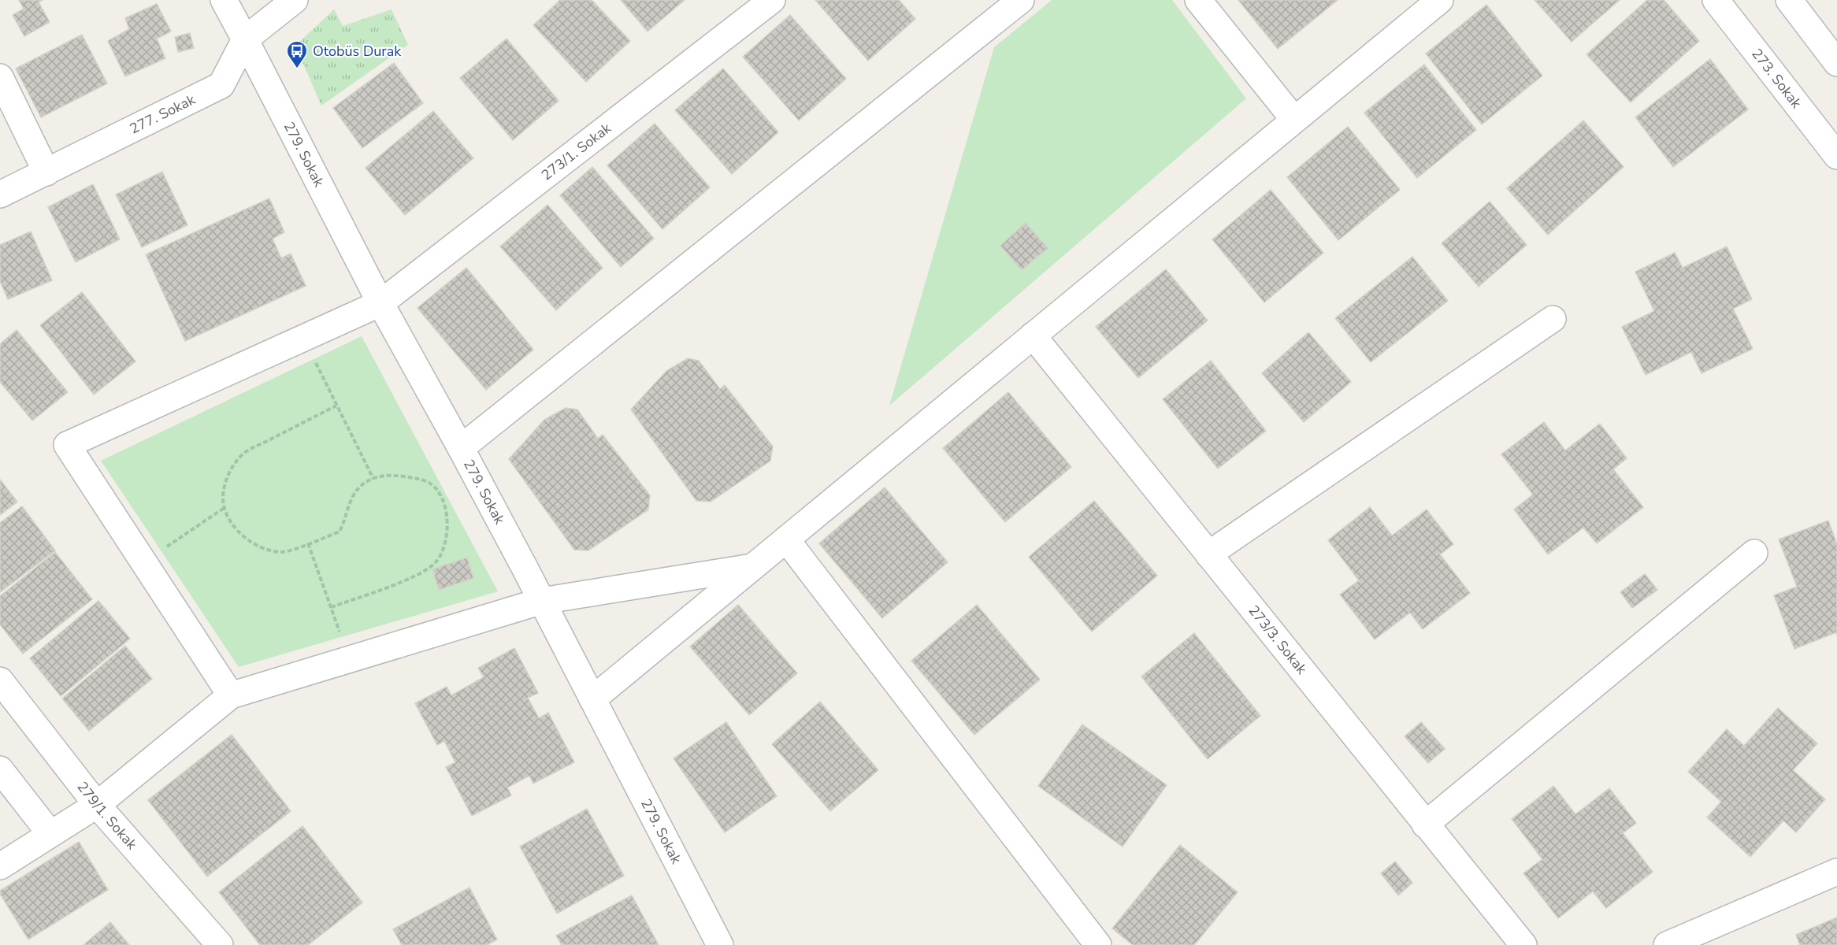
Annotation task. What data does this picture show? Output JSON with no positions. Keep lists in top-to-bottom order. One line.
{"streets":{"street":["273. Sokak","277. Sokak","273/1. Sokak","279. Sokak","273/3. Sokak","279/1. Sokak"]},"crossings":[["277. Sokak","279. Sokak"],["273/1. Sokak","279. Sokak"]],"places":{"bus stop":["Otobüs Durak"]}}
